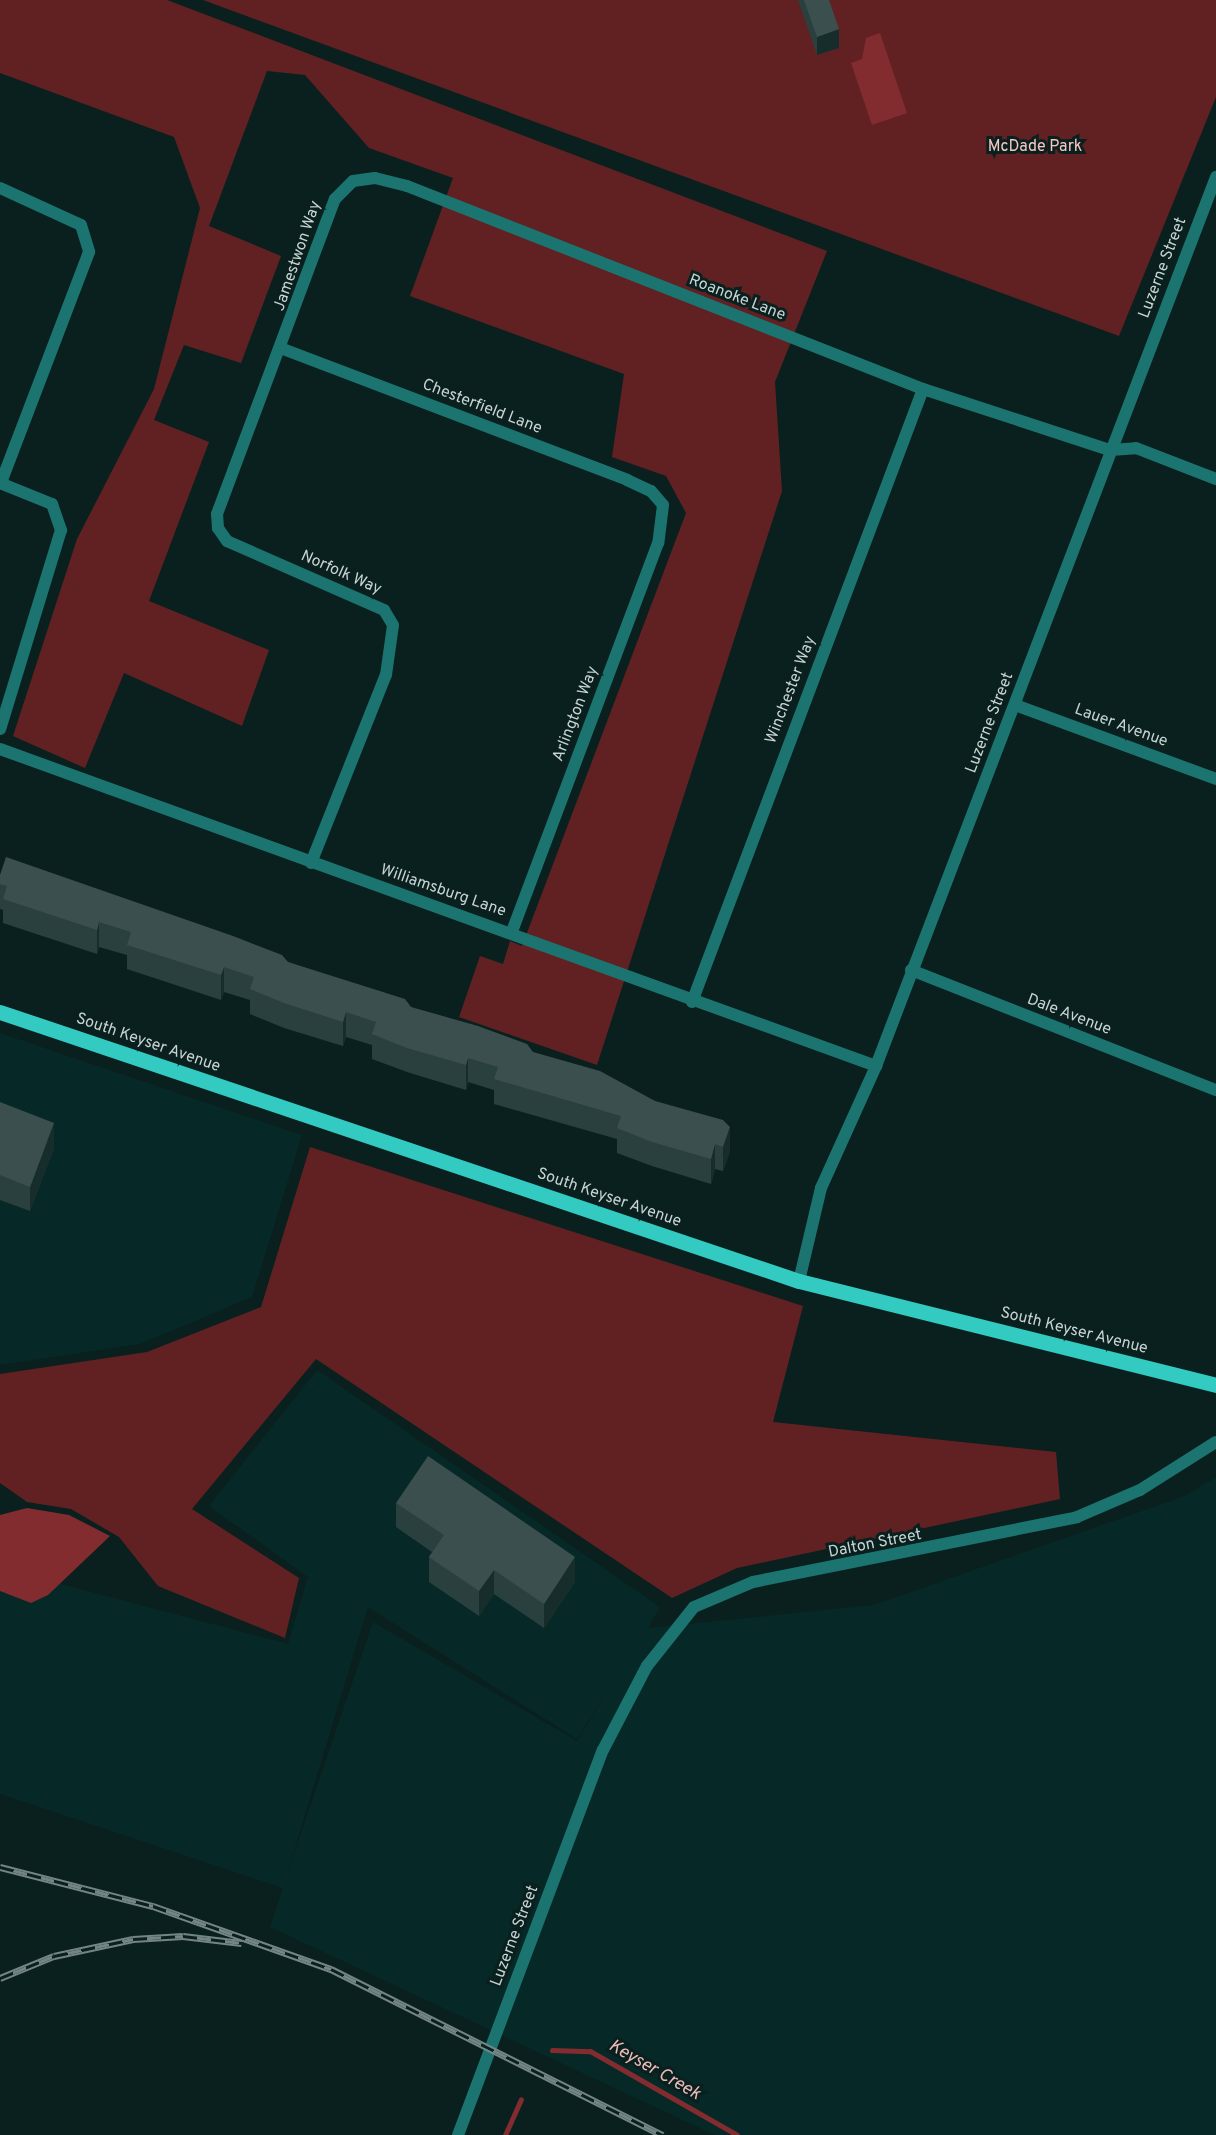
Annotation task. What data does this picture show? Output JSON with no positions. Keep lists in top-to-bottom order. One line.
{"streets":{"main road":["South Keyser Avenue"],"street":["Jamestwon Way","Luzerne Street","Roanoke Lane","Chesterfield Lane","Norfolk Way","Winchester Way","Arlington Way","Lauer Avenue","Williamsburg Lane","Dale Avenue","Dalton Street"]},"crossings":[["Jamestwon Way","Roanoke Lane"],["Jamestwon Way","Chesterfield Lane"],["Jamestwon Way","Norfolk Way"],["Luzerne Street","Roanoke Lane"],["Luzerne Street","Lauer Avenue"],["Luzerne Street","Williamsburg Lane"],["Luzerne Street","Dale Avenue"],["Luzerne Street","South Keyser Avenue"],["Luzerne Street","Dalton Street"],["Roanoke Lane","Winchester Way"],["Chesterfield Lane","Norfolk Way"],["Chesterfield Lane","Arlington Way"],["Norfolk Way","Williamsburg Lane"],["Winchester Way","Williamsburg Lane"],["Arlington Way","Williamsburg Lane"]],"water":["Keyser Creek"],"parks":["McDade Park"]}
